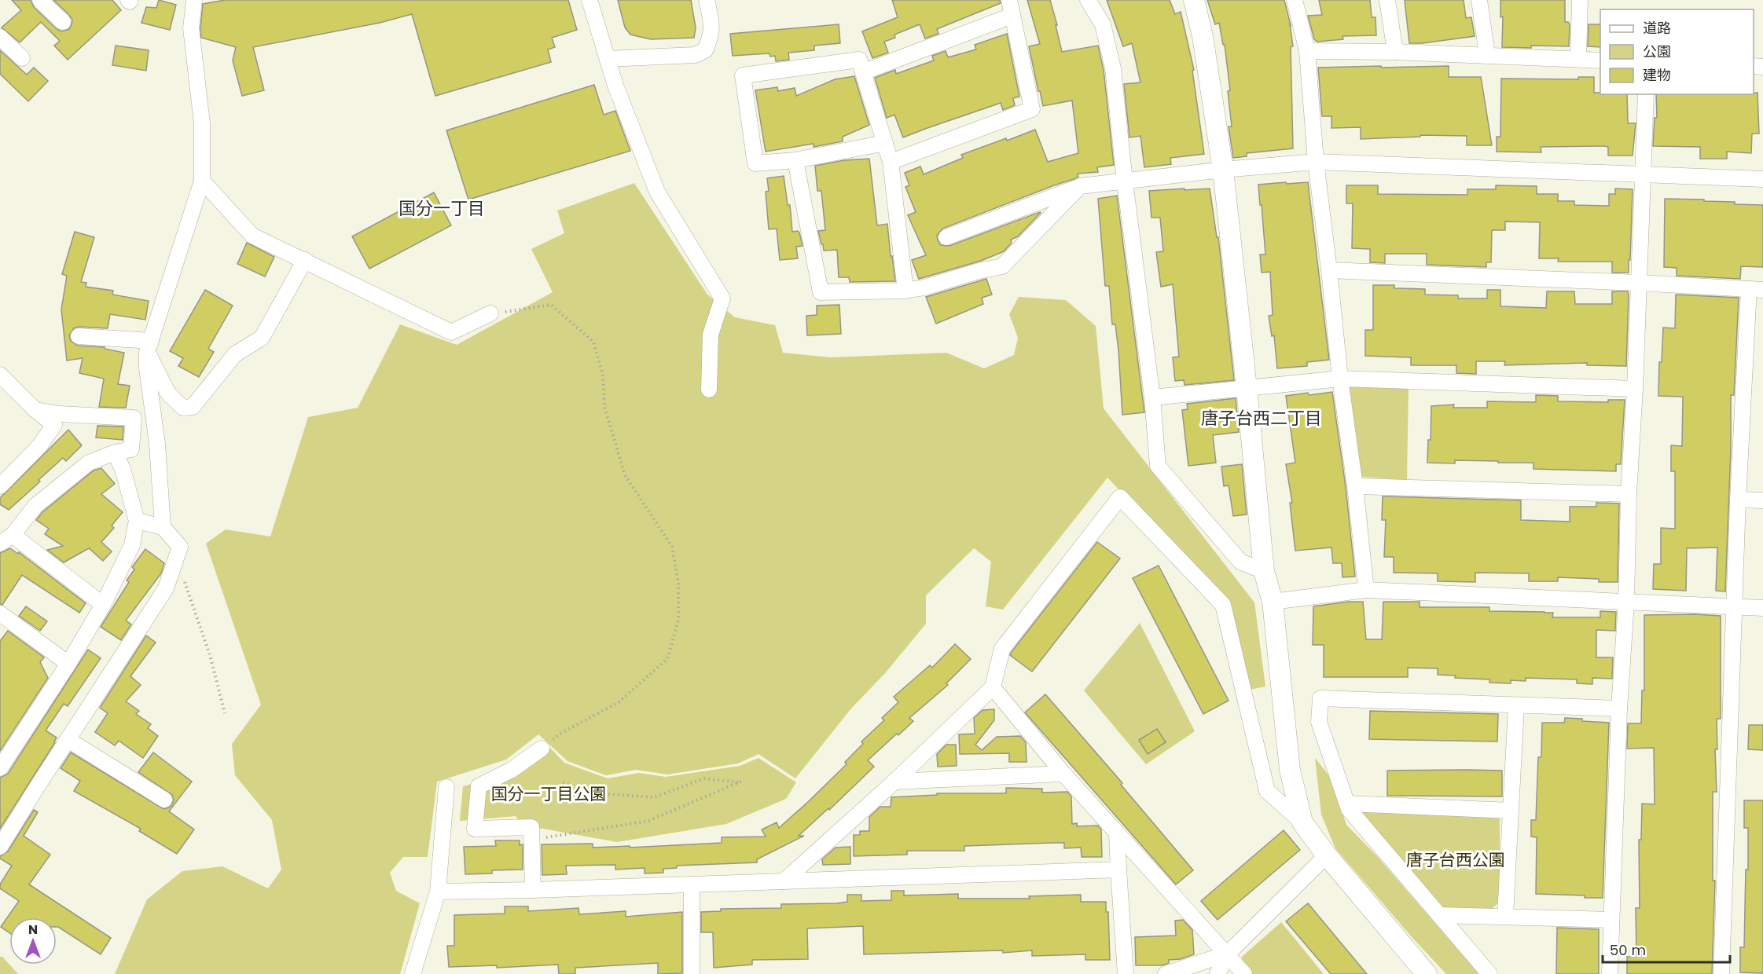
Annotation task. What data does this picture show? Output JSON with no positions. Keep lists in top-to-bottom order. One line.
{"districts":["国分一丁目","唐子台西二丁目"],"parks":["国分一丁目公園","唐子台西公園"],"legend":["道路","公園","建物"],"scale_bar":"50 m","north":"top"}
